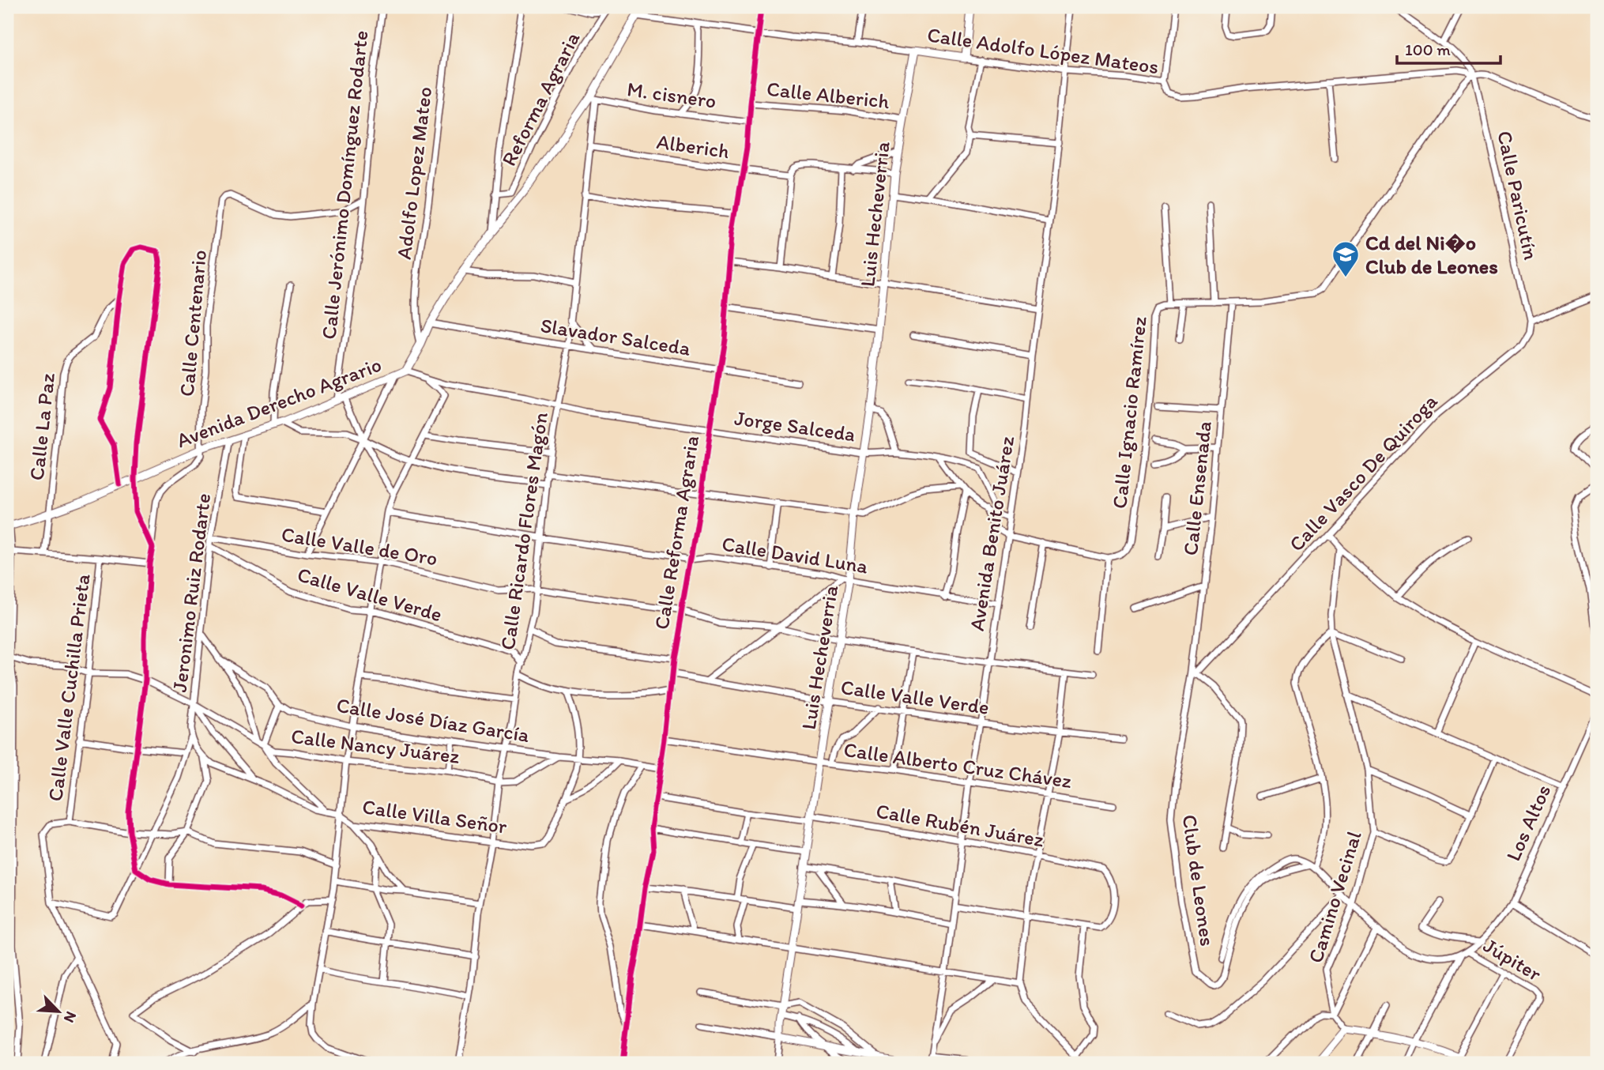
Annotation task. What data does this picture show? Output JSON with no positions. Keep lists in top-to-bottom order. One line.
{"streets":{"street":["Calle Adolfo López Mateos","M. cisnero","Calle Alberich","Reforma Agraria","Alberich","Adolfo Lopez Mateo","Calle Jerónimo Domínguez Rodarte","Calle Paricutín","Luis Hecheverria","Calle Centenario","Slavador Salceda","Avenida Derecho Agrario","Calle Ignacio Ramírez","Jorge Salceda","Calle La Paz","Calle Vasco De Quiroga","Calle Ensenada","Calle Ricardo Flores Magón","Calle Reforma Agraria","Avenida Benito Juárez","Calle Valle de Oro","Calle David Luna","Jeronimo Ruiz Rodarte","Calle Valle Verde","Calle Valle Cuchilla Prieta","Calle José Díaz García","Calle Nancy Juárez","Calle Alberto Cruz Chávez","Calle Villa Señor","Los Altos","Calle Rubén Juárez","Club de Leones","Camino Vecinal","Júpiter"]},"crossings":[["Calle Adolfo López Mateos","Calle Paricutín"],["Calle Adolfo López Mateos","Luis Hecheverria"],["Calle Adolfo López Mateos","Avenida Derecho Agrario"],["Calle Adolfo López Mateos","Calle Ignacio Ramírez"],["Calle Adolfo López Mateos","Calle Reforma Agraria"],["Calle Adolfo López Mateos","Avenida Benito Juárez"],["M. cisnero","Avenida Derecho Agrario"],["M. cisnero","Calle Ricardo Flores Magón"],["M. cisnero","Calle Reforma Agraria"],["Calle Alberich","Luis Hecheverria"],["Calle Alberich","Calle Reforma Agraria"],["Alberich","Calle Ricardo Flores Magón"],["Alberich","Calle Reforma Agraria"],["Adolfo Lopez Mateo","Avenida Derecho Agrario"],["Calle Jerónimo Domínguez Rodarte","Calle Centenario"],["Calle Jerónimo Domínguez Rodarte","Avenida Derecho Agrario"],["Calle Paricutín","Calle Ignacio Ramírez"],["Calle Paricutín","Calle Vasco De Quiroga"],["Luis Hecheverria","Jorge Salceda"],["Luis Hecheverria","Calle Valle de Oro"],["Luis Hecheverria","Calle David Luna"],["Luis Hecheverria","Calle Valle Verde"],["Luis Hecheverria","Calle Alberto Cruz Chávez"],["Luis Hecheverria","Calle Rubén Juárez"],["Calle Centenario","Avenida Derecho Agrario"],["Slavador Salceda","Avenida Derecho Agrario"],["Slavador Salceda","Calle Ricardo Flores Magón"],["Slavador Salceda","Calle Reforma Agraria"],["Avenida Derecho Agrario","Jorge Salceda"],["Avenida Derecho Agrario","Calle La Paz"],["Avenida Derecho Agrario","Calle Ricardo Flores Magón"],["Avenida Derecho Agrario","Jeronimo Ruiz Rodarte"],["Calle Ignacio Ramírez","Calle Ensenada"],["Jorge Salceda","Calle Ricardo Flores Magón"],["Jorge Salceda","Calle Reforma Agraria"],["Calle Vasco De Quiroga","Calle Ensenada"],["Calle Vasco De Quiroga","Club de Leones"],["Calle Ensenada","Club de Leones"],["Calle Ricardo Flores Magón","Calle Valle de Oro"],["Calle Ricardo Flores Magón","Calle David Luna"],["Calle Ricardo Flores Magón","Calle Valle Verde"],["Calle Ricardo Flores Magón","Calle José Díaz García"],["Calle Ricardo Flores Magón","Calle Nancy Juárez"],["Calle Ricardo Flores Magón","Calle Villa Señor"],["Calle Reforma Agraria","Calle Valle de Oro"],["Calle Reforma Agraria","Calle David Luna"],["Calle Reforma Agraria","Calle Valle Verde"],["Calle Reforma Agraria","Calle José Díaz García"],["Calle Reforma Agraria","Calle Alberto Cruz Chávez"],["Calle Reforma Agraria","Calle Rubén Juárez"],["Avenida Benito Juárez","Calle Valle de Oro"],["Avenida Benito Juárez","Calle David Luna"],["Avenida Benito Juárez","Calle Valle Verde"],["Avenida Benito Juárez","Calle Alberto Cruz Chávez"],["Avenida Benito Juárez","Calle Rubén Juárez"],["Calle Valle de Oro","Jeronimo Ruiz Rodarte"],["Jeronimo Ruiz Rodarte","Calle Valle Verde"],["Jeronimo Ruiz Rodarte","Calle Nancy Juárez"],["Jeronimo Ruiz Rodarte","Calle Villa Señor"],["Calle José Díaz García","Calle Nancy Juárez"],["Calle Nancy Juárez","Calle Villa Señor"],["Los Altos","Club de Leones"],["Los Altos","Camino Vecinal"],["Los Altos","Júpiter"],["Club de Leones","Camino Vecinal"]],"places":{"school or university":["Cd del Ni�o Club de Leones"]},"scale_bar":"100 m","north":"bottom right"}
